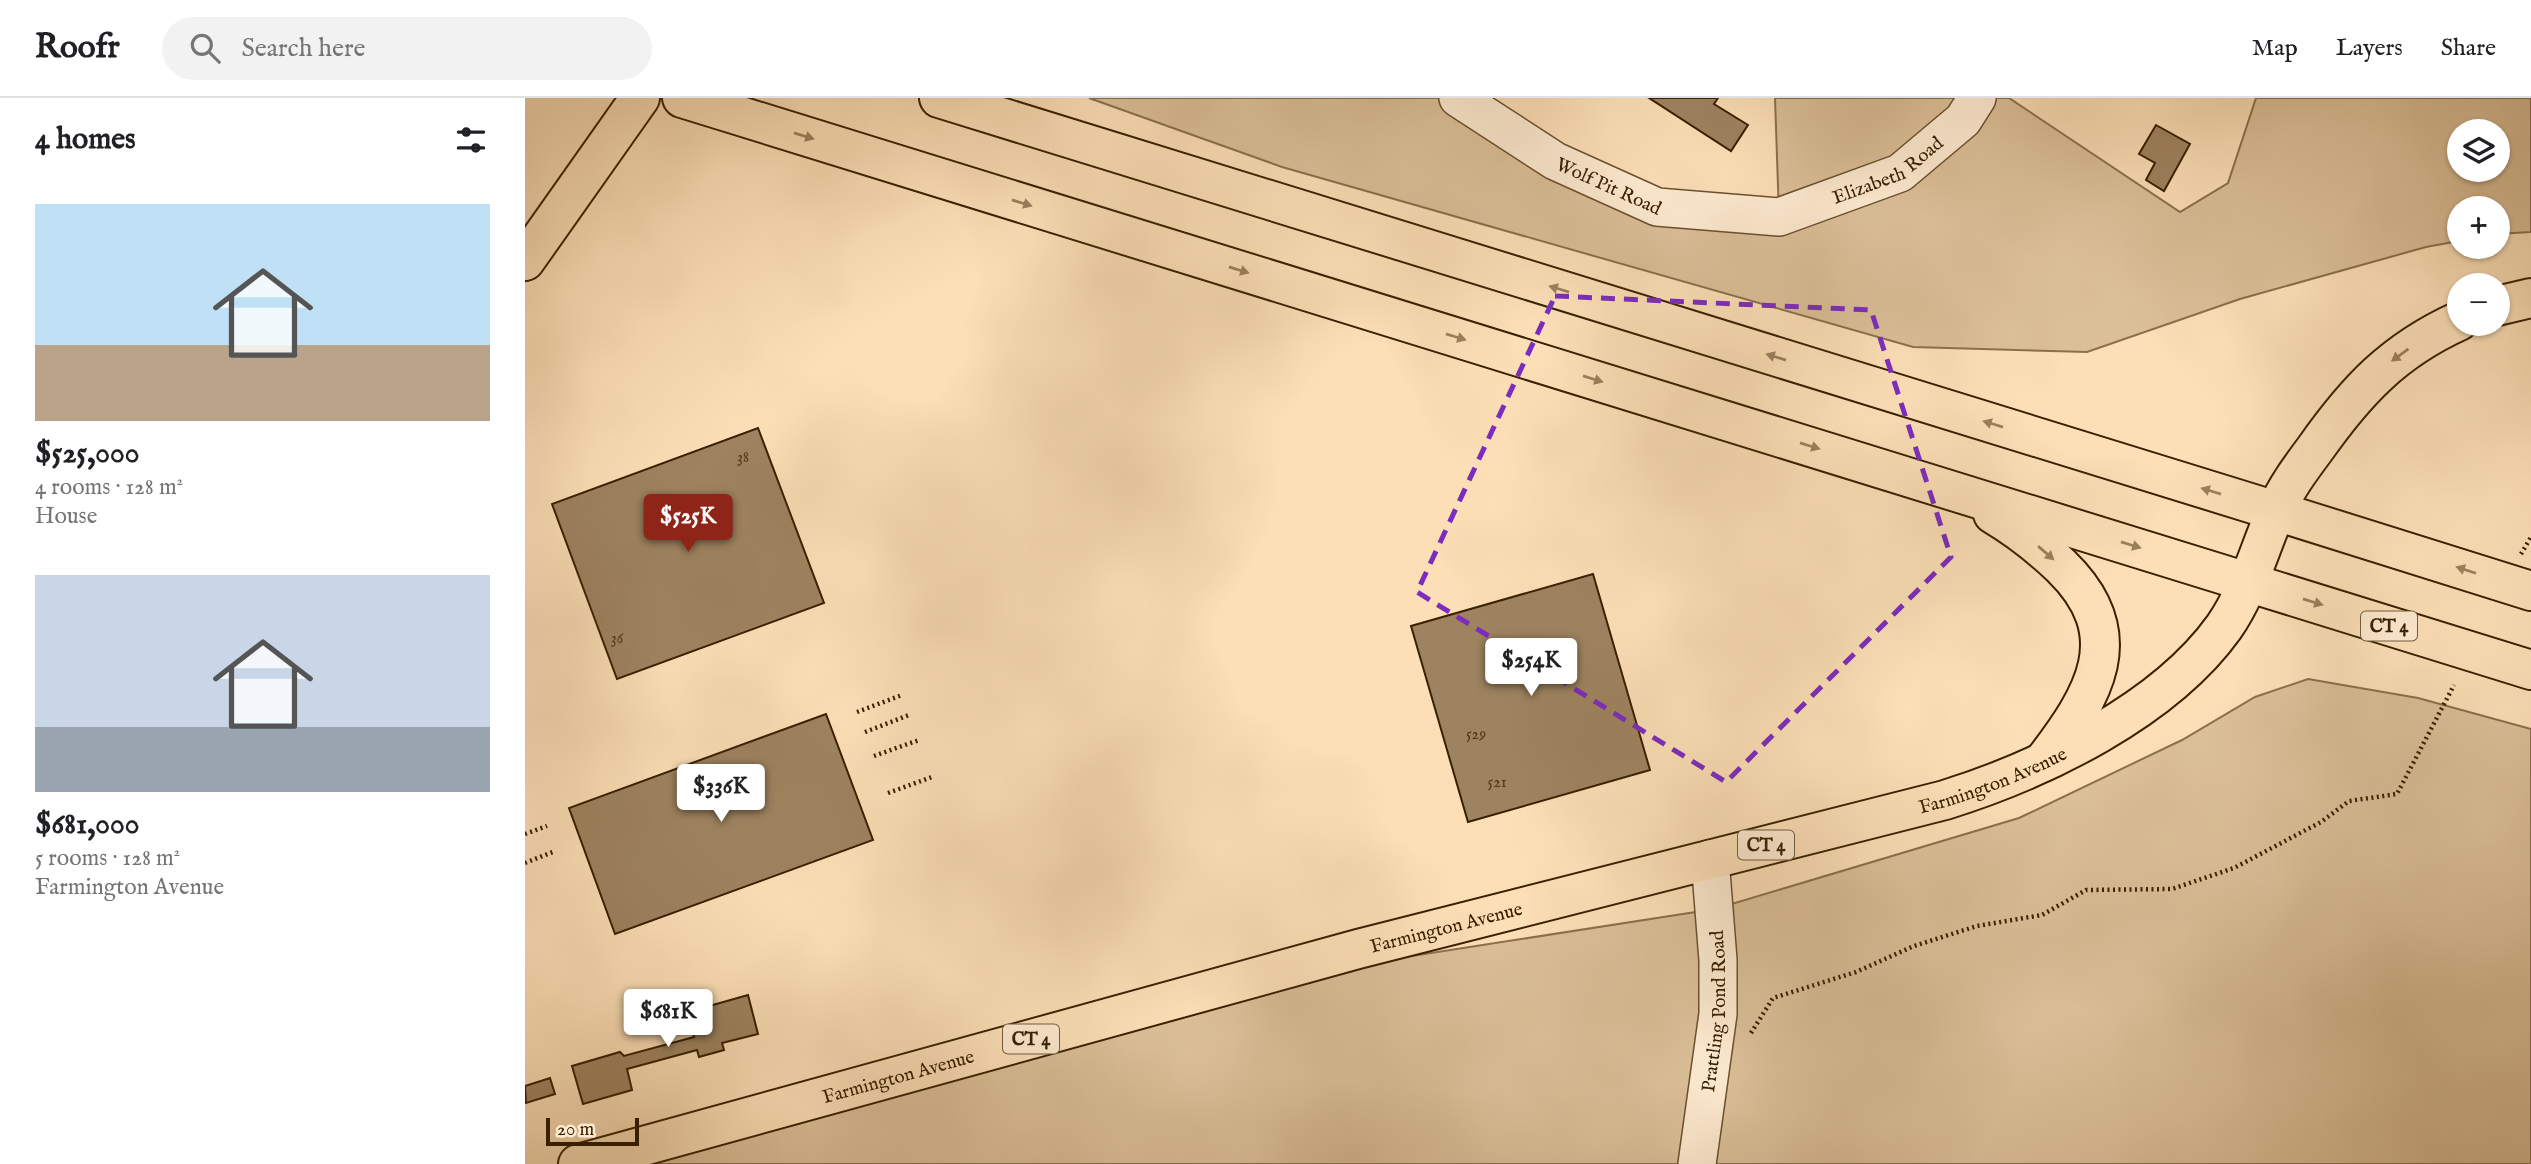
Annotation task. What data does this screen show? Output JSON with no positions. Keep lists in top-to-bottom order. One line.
{"streets":{"main road":["CT 4","Farmington Avenue"],"street":["Elizabeth Road","Wolf Pit Road","Prattling Pond Road"]},"crossings":[["Elizabeth Road","Wolf Pit Road"],["CT 4","Farmington Avenue"],["Farmington Avenue","Prattling Pond Road"]],"house_numbers":["38","36","529","521"],"scale_bar":"20 m","page":{"header":"Roofr","search":"Search here","nav":["Map","Layers","Share"],"heading":"4 homes","map_buttons":["+","−"],"list":[{"name":"$525,000","note":"4 rooms · 128 m² · House"},{"name":"$681,000","note":"5 rooms · 128 m² · Farmington Avenue"}],"price":["$525K","$254K","$336K","$681K"],"scale":"20 m"}}
